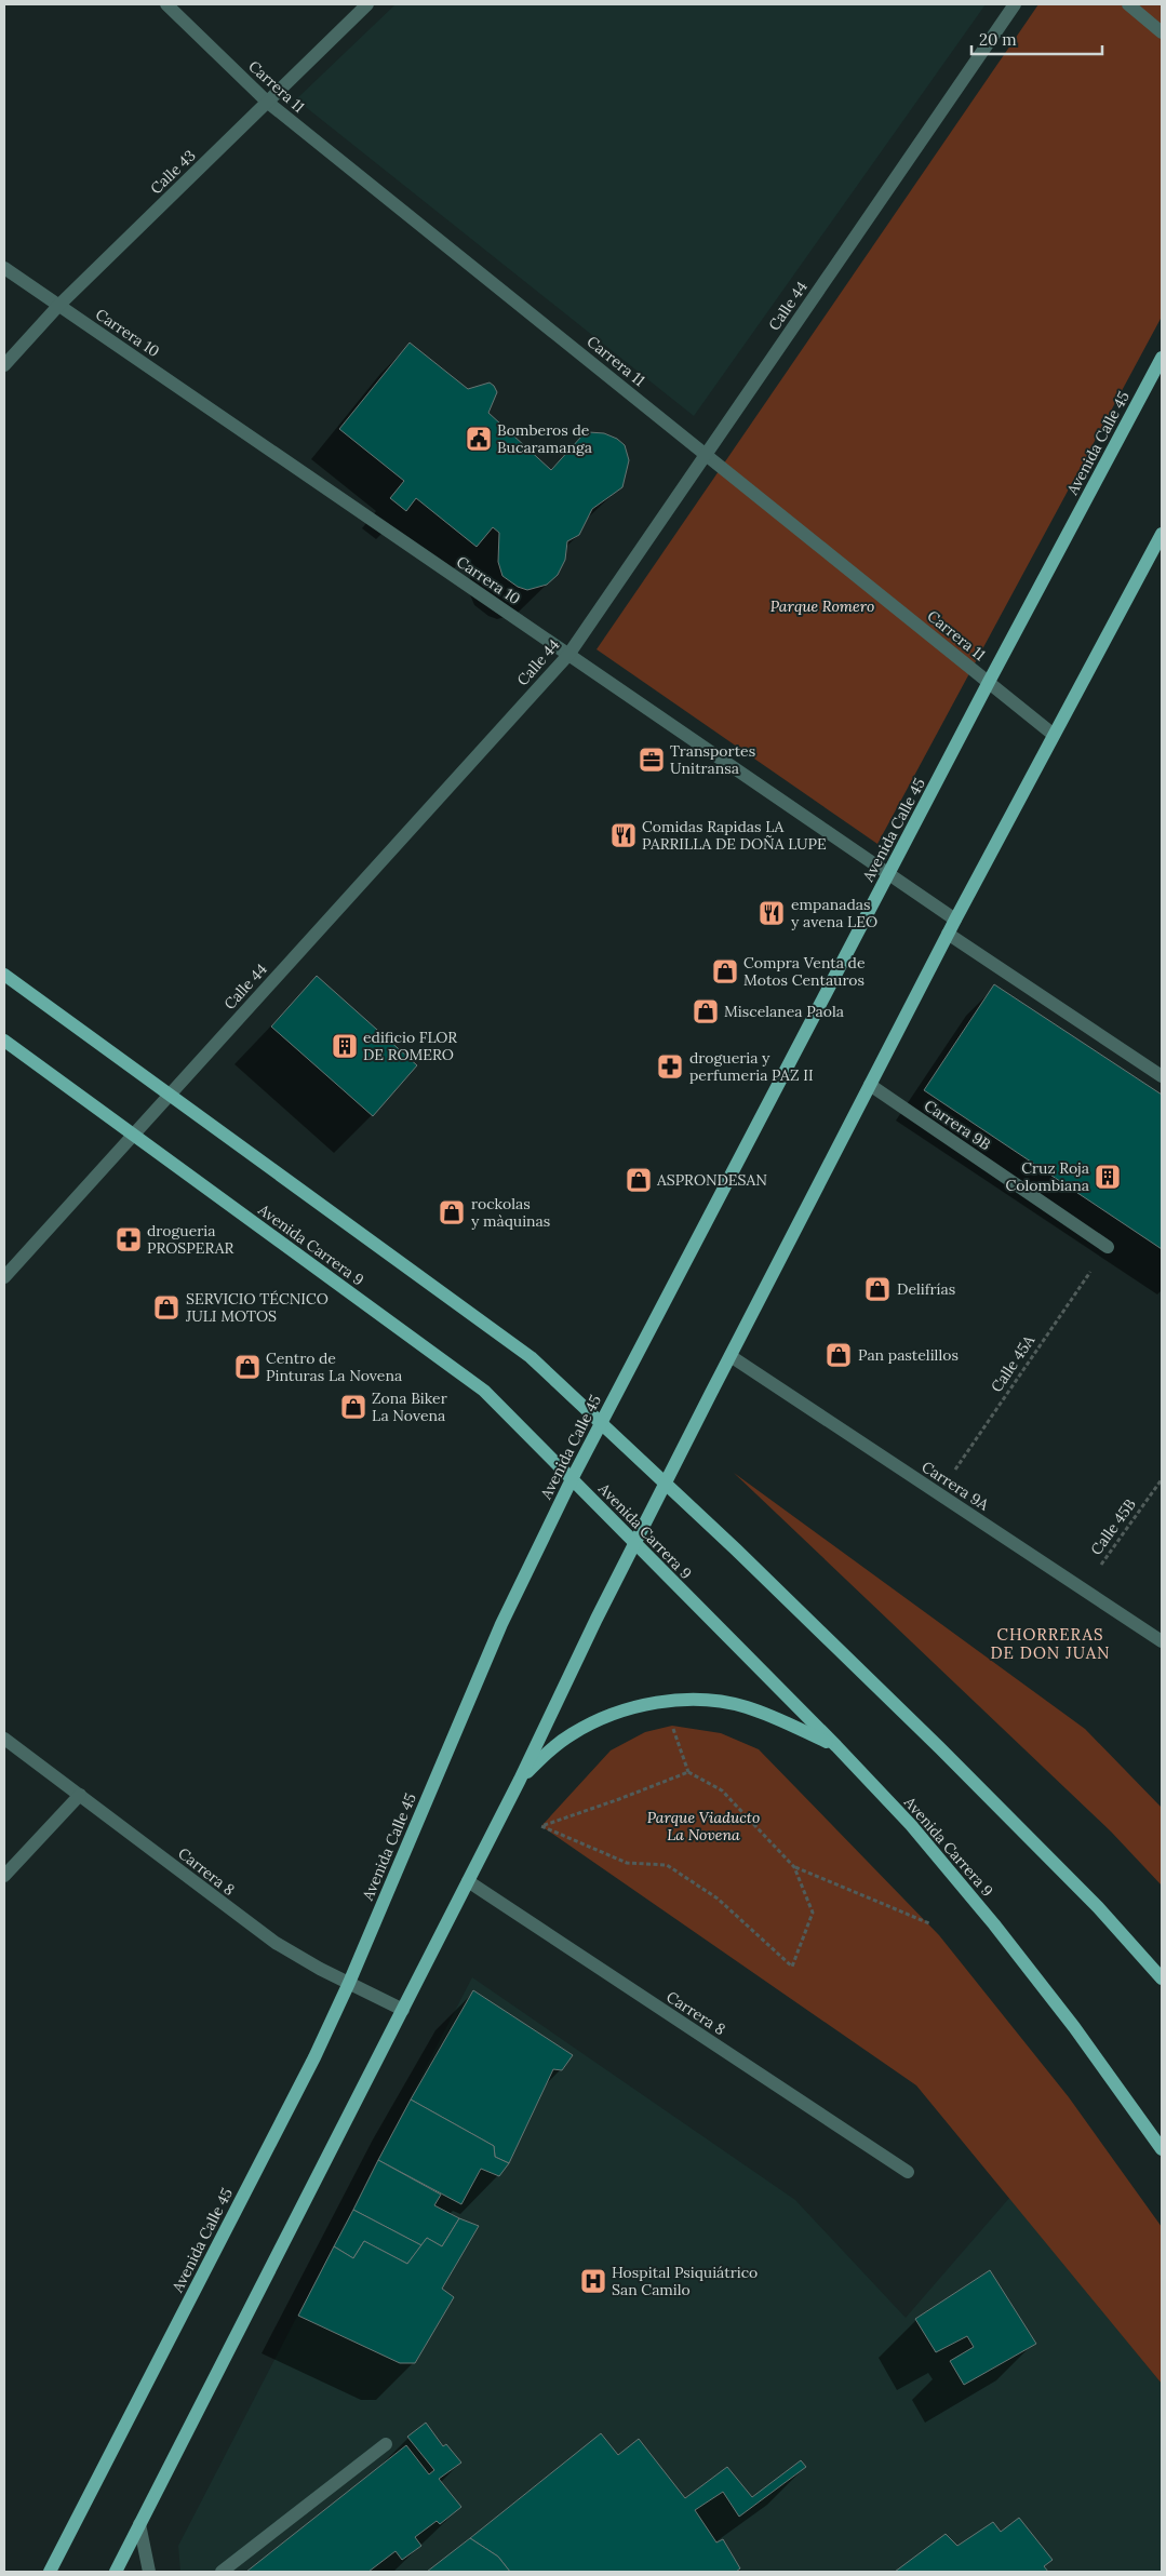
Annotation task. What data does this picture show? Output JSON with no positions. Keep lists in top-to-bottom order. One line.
{"streets":{"main road":["Avenida Calle 45","Avenida Carrera 9"],"street":["Carrera 11","Calle 43","Calle 44","Carrera 10","Carrera 9B","Carrera 9A","Carrera 8"],"path":["Calle 45A","Calle 45B"]},"crossings":[["Carrera 11","Calle 43"],["Carrera 11","Calle 44"],["Carrera 11","Avenida Calle 45"],["Calle 43","Carrera 10"],["Calle 44","Carrera 10"],["Calle 44","Avenida Carrera 9"],["Carrera 10","Avenida Calle 45"],["Avenida Calle 45","Avenida Carrera 9"],["Avenida Calle 45","Carrera 8"],["Carrera 9B","Calle 45A"],["Calle 45A","Carrera 9A"],["Carrera 9A","Calle 45B"]],"districts":["CHORRERAS DE DON JUAN"],"parks":["Parque Romero","Parque Viaducto La Novena"],"places":{"public building":["Bomberos de Bucaramanga"],"office":["Transportes Unitransa"],"restaurant":["Comidas Rapidas LA PARRILLA DE DOÑA LUPE","empanadas y avena LEO"],"shop":["Compra Venta de Motos Centauros","Miscelanea Paola","ASPRONDESAN","rockolas y màquinas","Delifrías","SERVICIO TÉCNICO JULI MOTOS","Pan pastelillos","Centro de Pinturas La Novena","Zona Biker La Novena"],"building":["edificio FLOR DE ROMERO","Cruz Roja Colombiana"],"pharmacy":["drogueria y perfumeria PAZ II","drogueria PROSPERAR"],"hospital":["Hospital Psiquiátrico San Camilo"]},"scale_bar":"20 m"}
